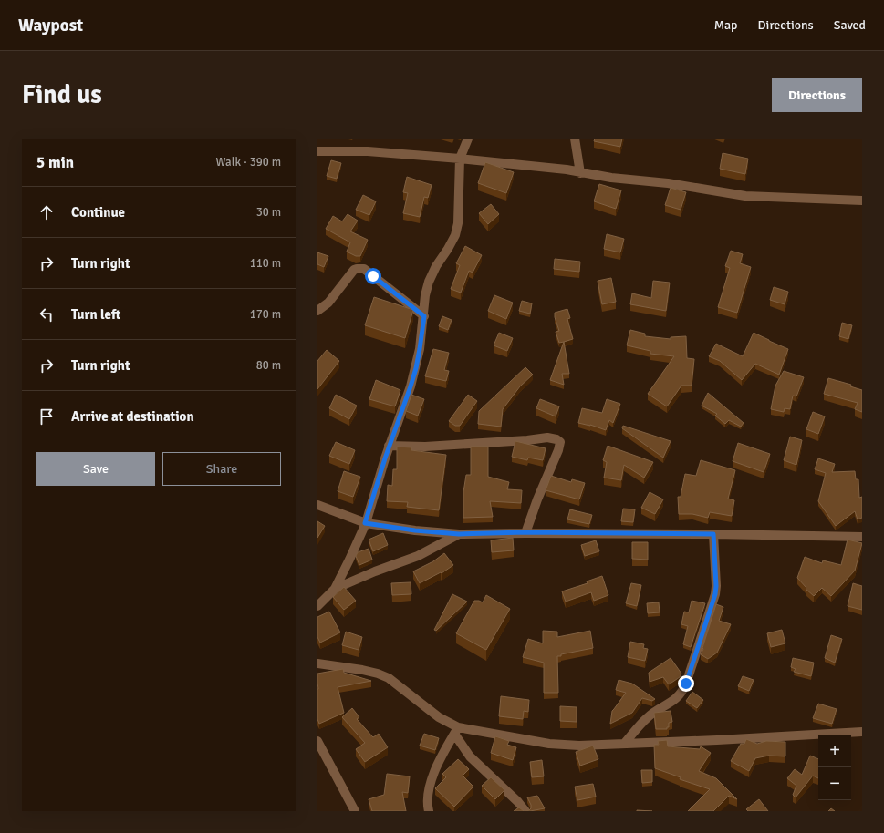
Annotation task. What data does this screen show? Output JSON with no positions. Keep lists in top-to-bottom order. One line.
{"page":{"header":"Waypost","nav":["Map","Directions","Saved"],"buttons":["Directions",["Save","Share"]],"title":"Find us","heading":["5 min","Walk · 390 m"],"list":[["Continue","30 m"],["Turn right","110 m"],["Turn left","170 m"],["Turn right","80 m"],"Arrive at destination"],"map_buttons":["+","−"]}}
